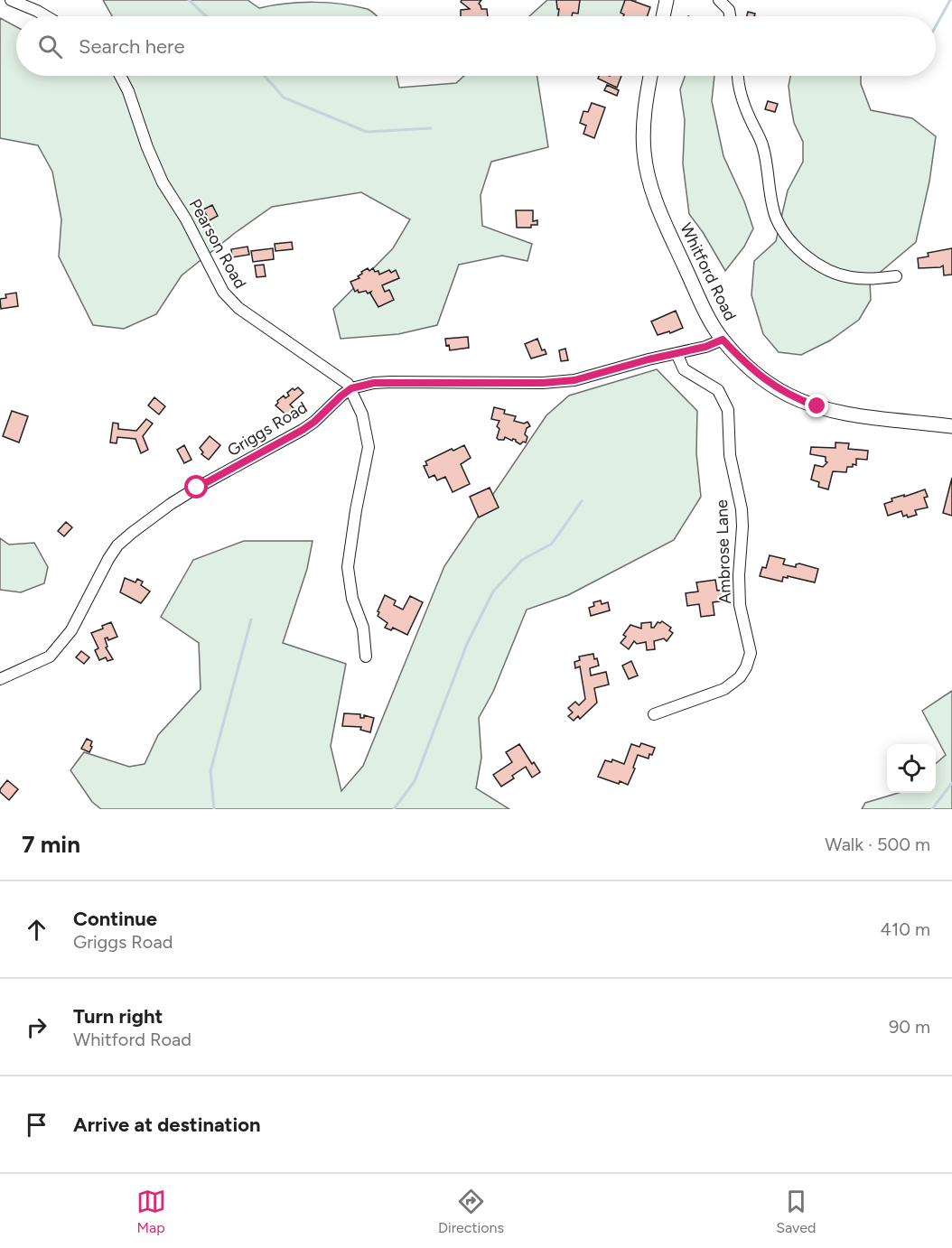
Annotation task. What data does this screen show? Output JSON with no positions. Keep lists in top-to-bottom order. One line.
{"streets":{"main road":["Whitford Road"],"street":["Pearson Road","Griggs Road","Ambrose Lane"]},"crossings":[["Pearson Road","Griggs Road"],["Whitford Road","Griggs Road"],["Griggs Road","Ambrose Lane"]],"page":{"search":"Search here","heading":["7 min","Walk · 500 m"],"list":[["Continue","Griggs Road","410 m"],["Turn right","Whitford Road","90 m"],"Arrive at destination"],"nav":["Map","Directions","Saved"]}}
